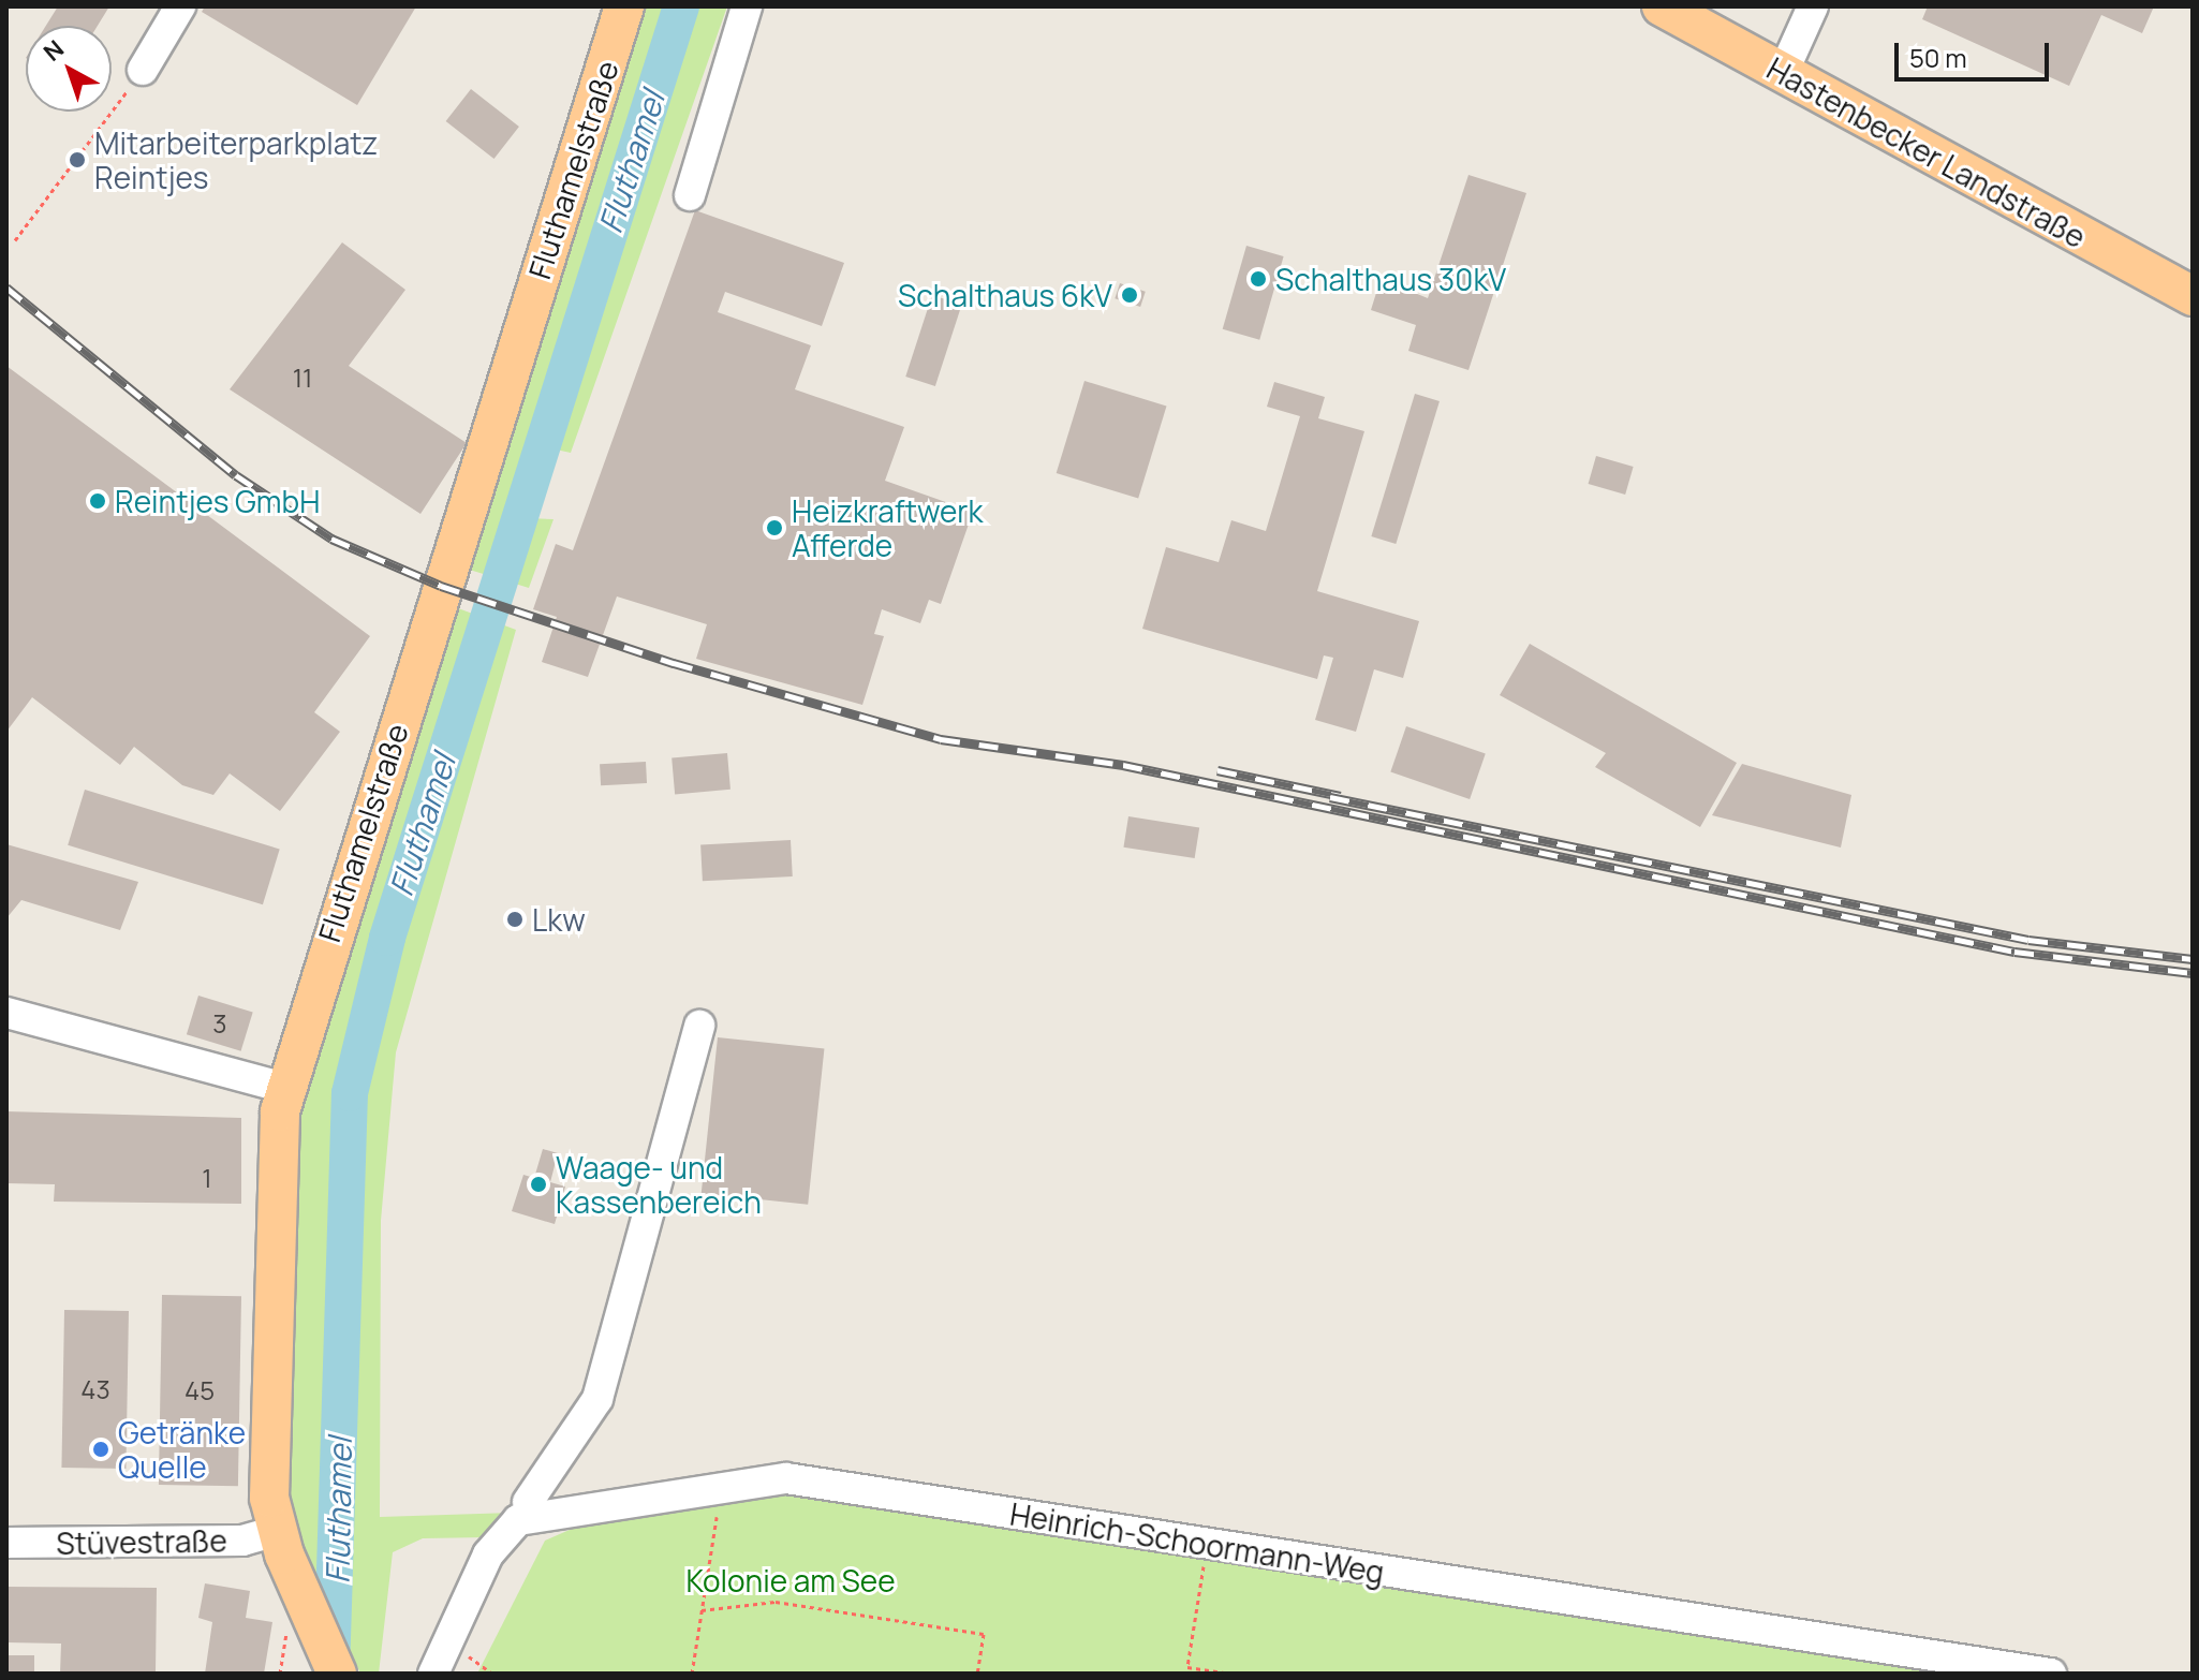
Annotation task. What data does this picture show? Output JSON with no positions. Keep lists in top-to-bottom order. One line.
{"streets":{"main road":["Hastenbecker Landstraße","Fluthamelstraße"],"street":["Stüvestraße","Heinrich-Schoormann-Weg"]},"crossings":[["Fluthamelstraße","Stüvestraße"]],"water":["Fluthamel"],"parks":["Kolonie am See"],"places":["Mitarbeiterparkplatz Reintjes","Schalthaus 30kV","Schalthaus 6kV","Reintjes GmbH","Heizkraftwerk Afferde","Lkw","Waage- und Kassenbereich","Getränke Quelle"],"house_numbers":["11","3","1","43","45"],"scale_bar":"50 m","north":"top left"}
